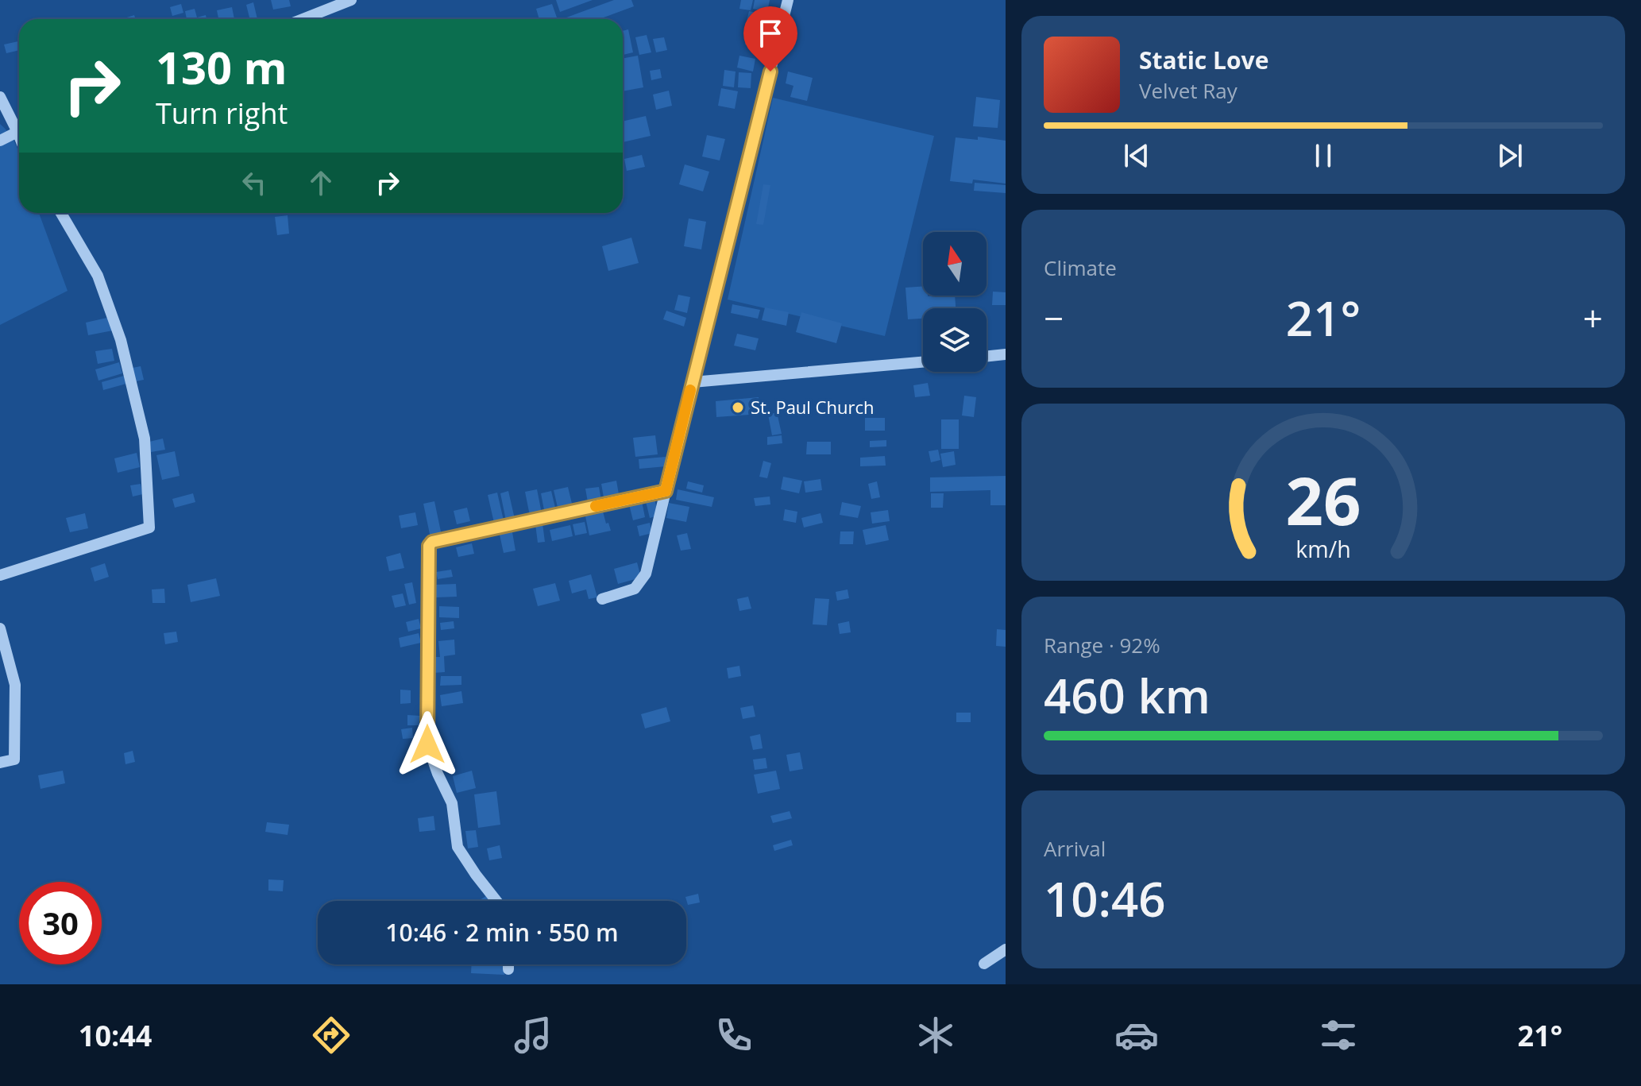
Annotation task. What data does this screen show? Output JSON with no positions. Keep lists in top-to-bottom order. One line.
{"places":["St. Paul Church"],"north":"top","page":{"turn":["130 m","Turn right"],"song":["Static Love","Velvet Ray"],"tile":["Climate",["Range · 92%","460 km"],["Arrival","10:46"]],"heat":["−","21°","+"],"limit":"30","trip":"10:46 · 2 min · 550 m","tabs":["10:44","21°"],"gauge":["26","km/h"]}}
